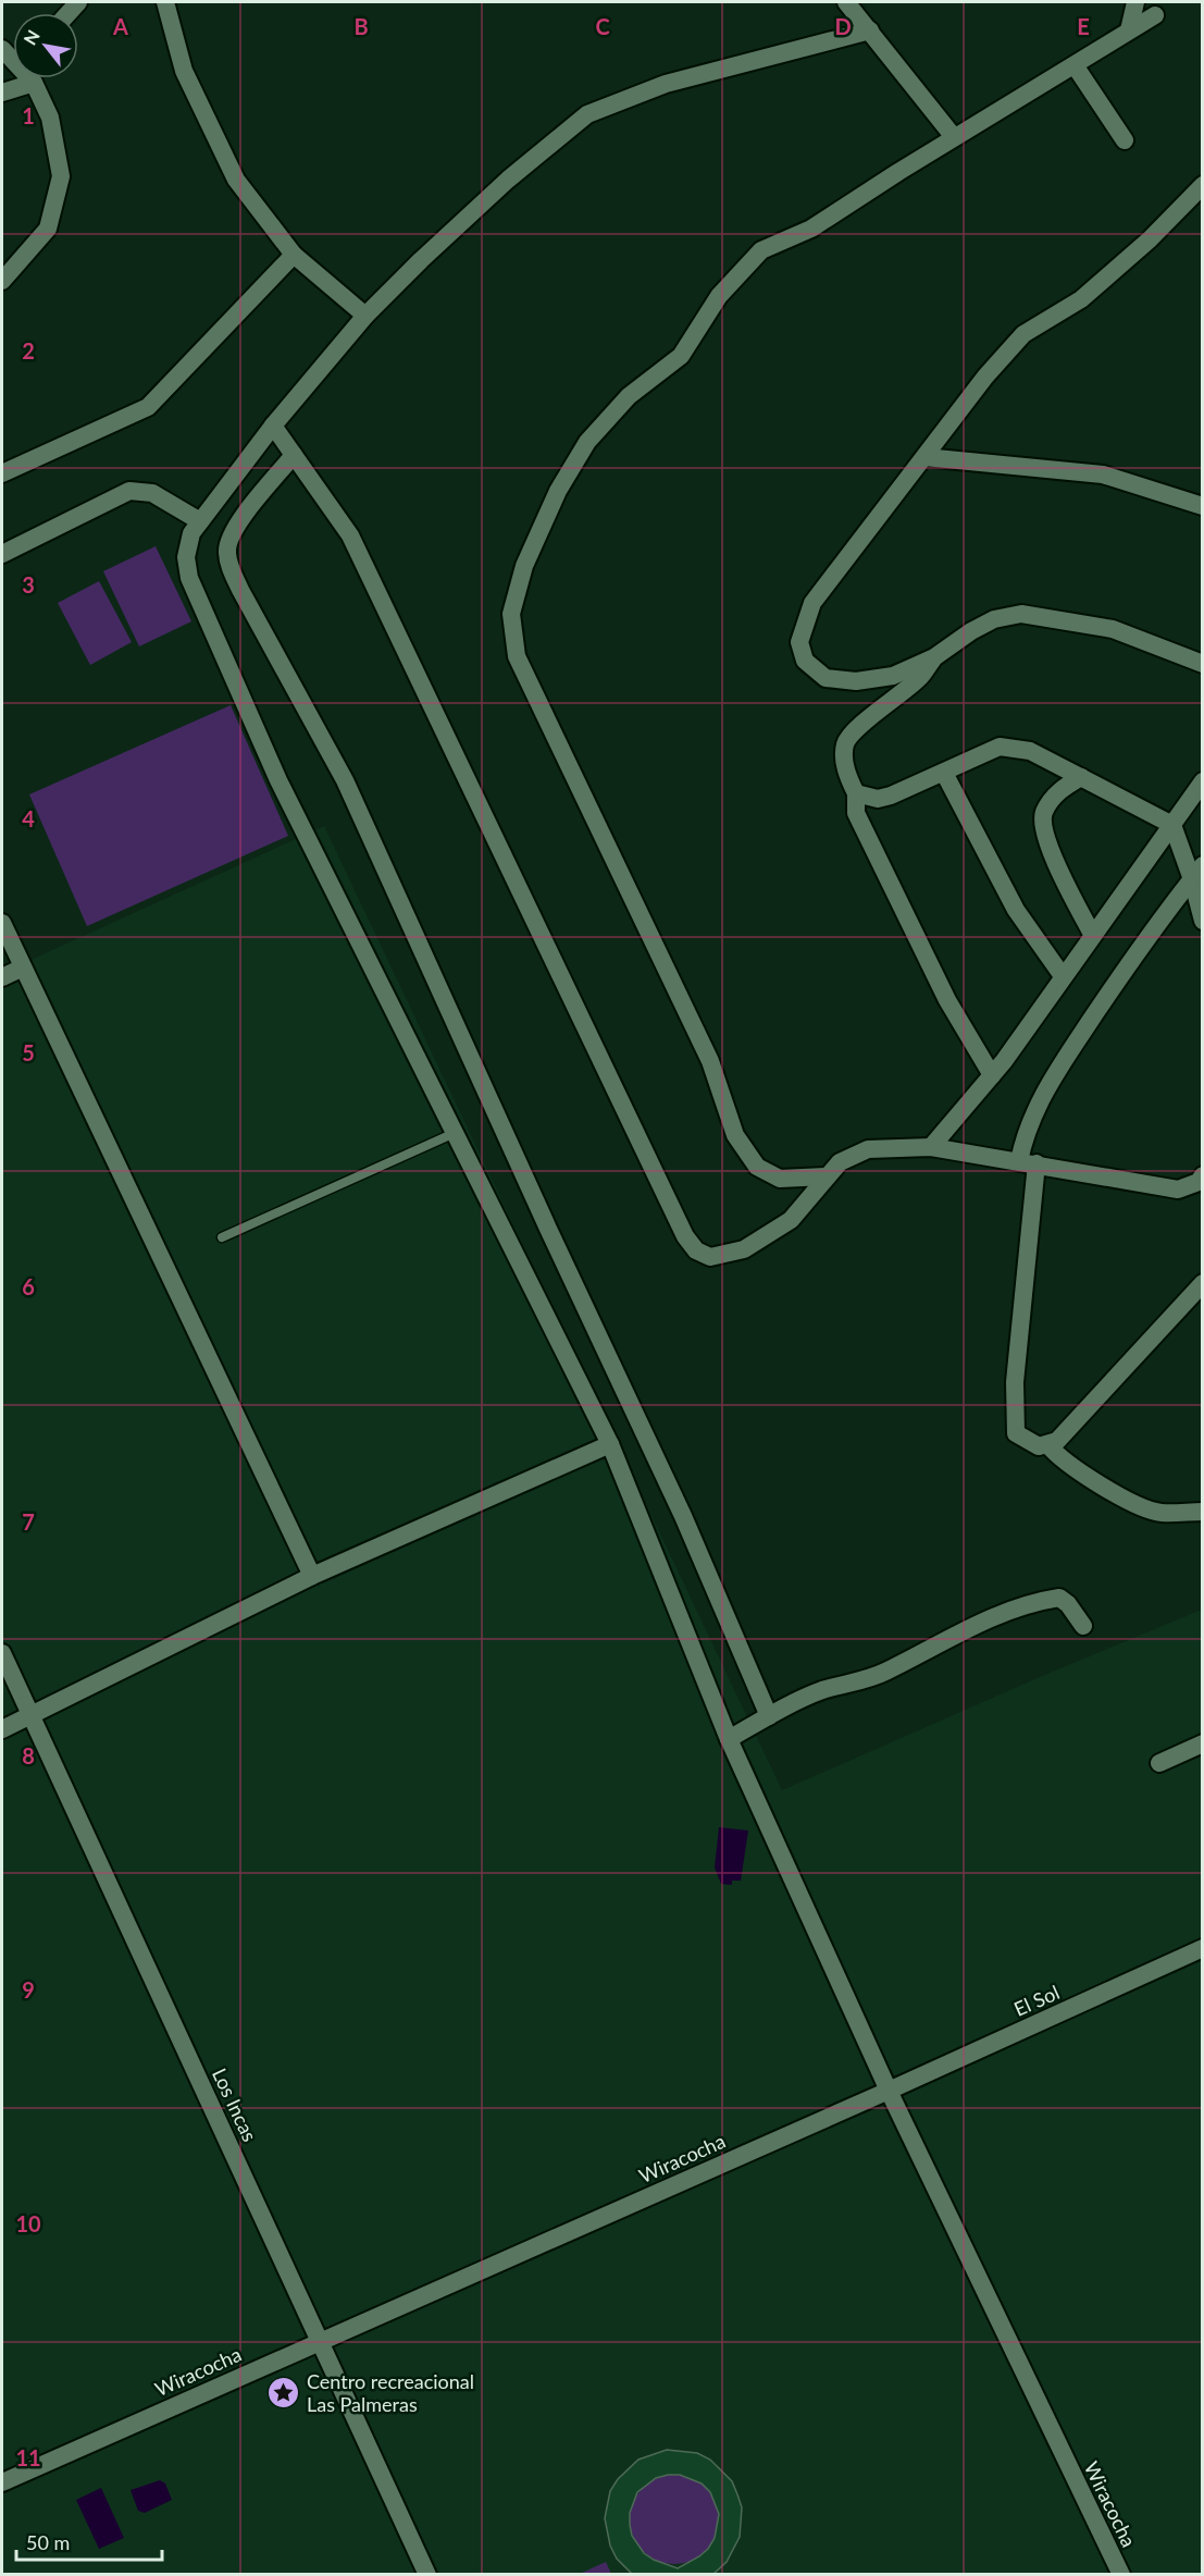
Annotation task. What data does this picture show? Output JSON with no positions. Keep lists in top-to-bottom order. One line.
{"streets":{"street":["El Sol","Los Incas","Wiracocha"]},"crossings":[["El Sol","Wiracocha"],["Los Incas","Wiracocha"]],"places":{"place":["Centro recreacional Las Palmeras"]},"scale_bar":"50 m","north":"top left","grid":{"columns":["A","B","C","D","E"],"rows":["1","2","3","4","5","6","7","8","9","10","11"]}}
